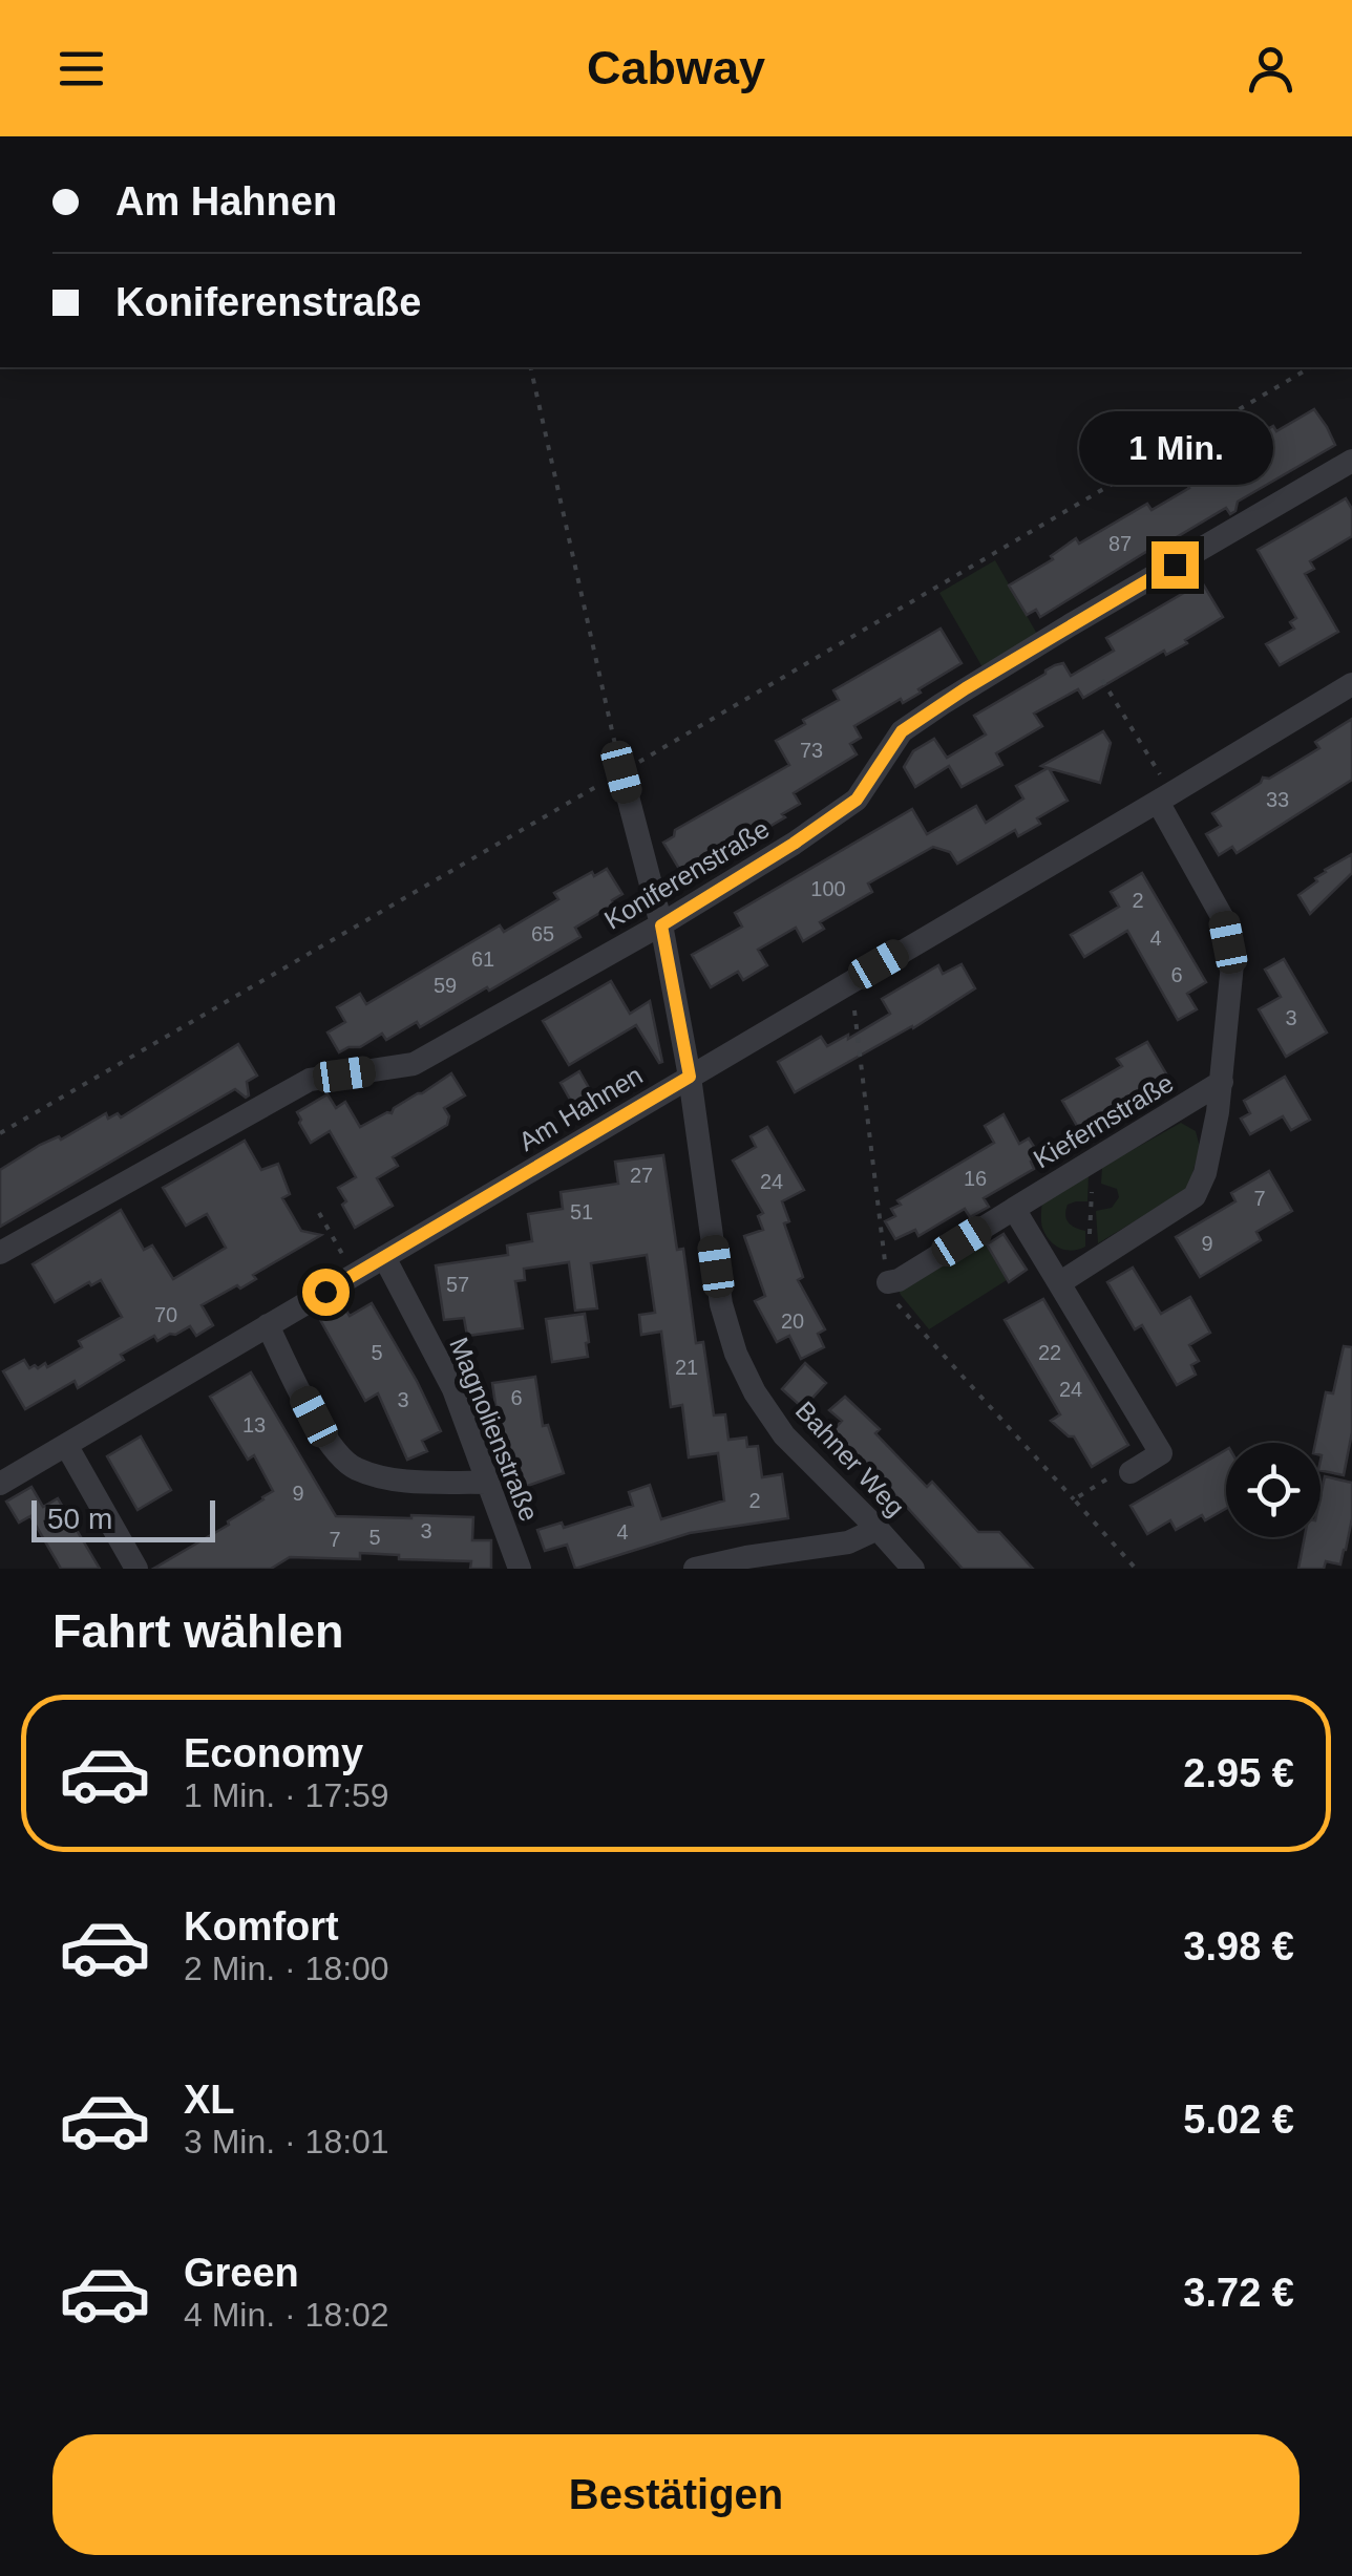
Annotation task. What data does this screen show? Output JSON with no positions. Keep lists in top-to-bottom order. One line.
{"streets":{"street":["Koniferenstraße","Am Hahnen","Kiefernstraße","Magnolienstraße","Bahner Weg"]},"crossings":[["Koniferenstraße","Bahner Weg"],["Am Hahnen","Magnolienstraße"],["Am Hahnen","Bahner Weg"]],"house_numbers":["87","73","33","100","2","65","4","61","6","59","3","27","16","24","7","51","9","57","70","20","5","22","21","24","6","3","13","9","2","3","4","5","7"],"scale_bar":"50 m","page":{"header":"Cabway","banner":["Am Hahnen","Koniferenstraße"],"bubble":"1 Min.","scale":"50 m","heading":"Fahrt wählen","list":[{"name":"Economy","note":"1 Min. · 17:59","value":"2.95 €"},{"name":"Komfort","note":"2 Min. · 18:00","value":"3.98 €"},{"name":"XL","note":"3 Min. · 18:01","value":"5.02 €"},{"name":"Green","note":"4 Min. · 18:02","value":"3.72 €"}],"buttons":"Bestätigen"}}
